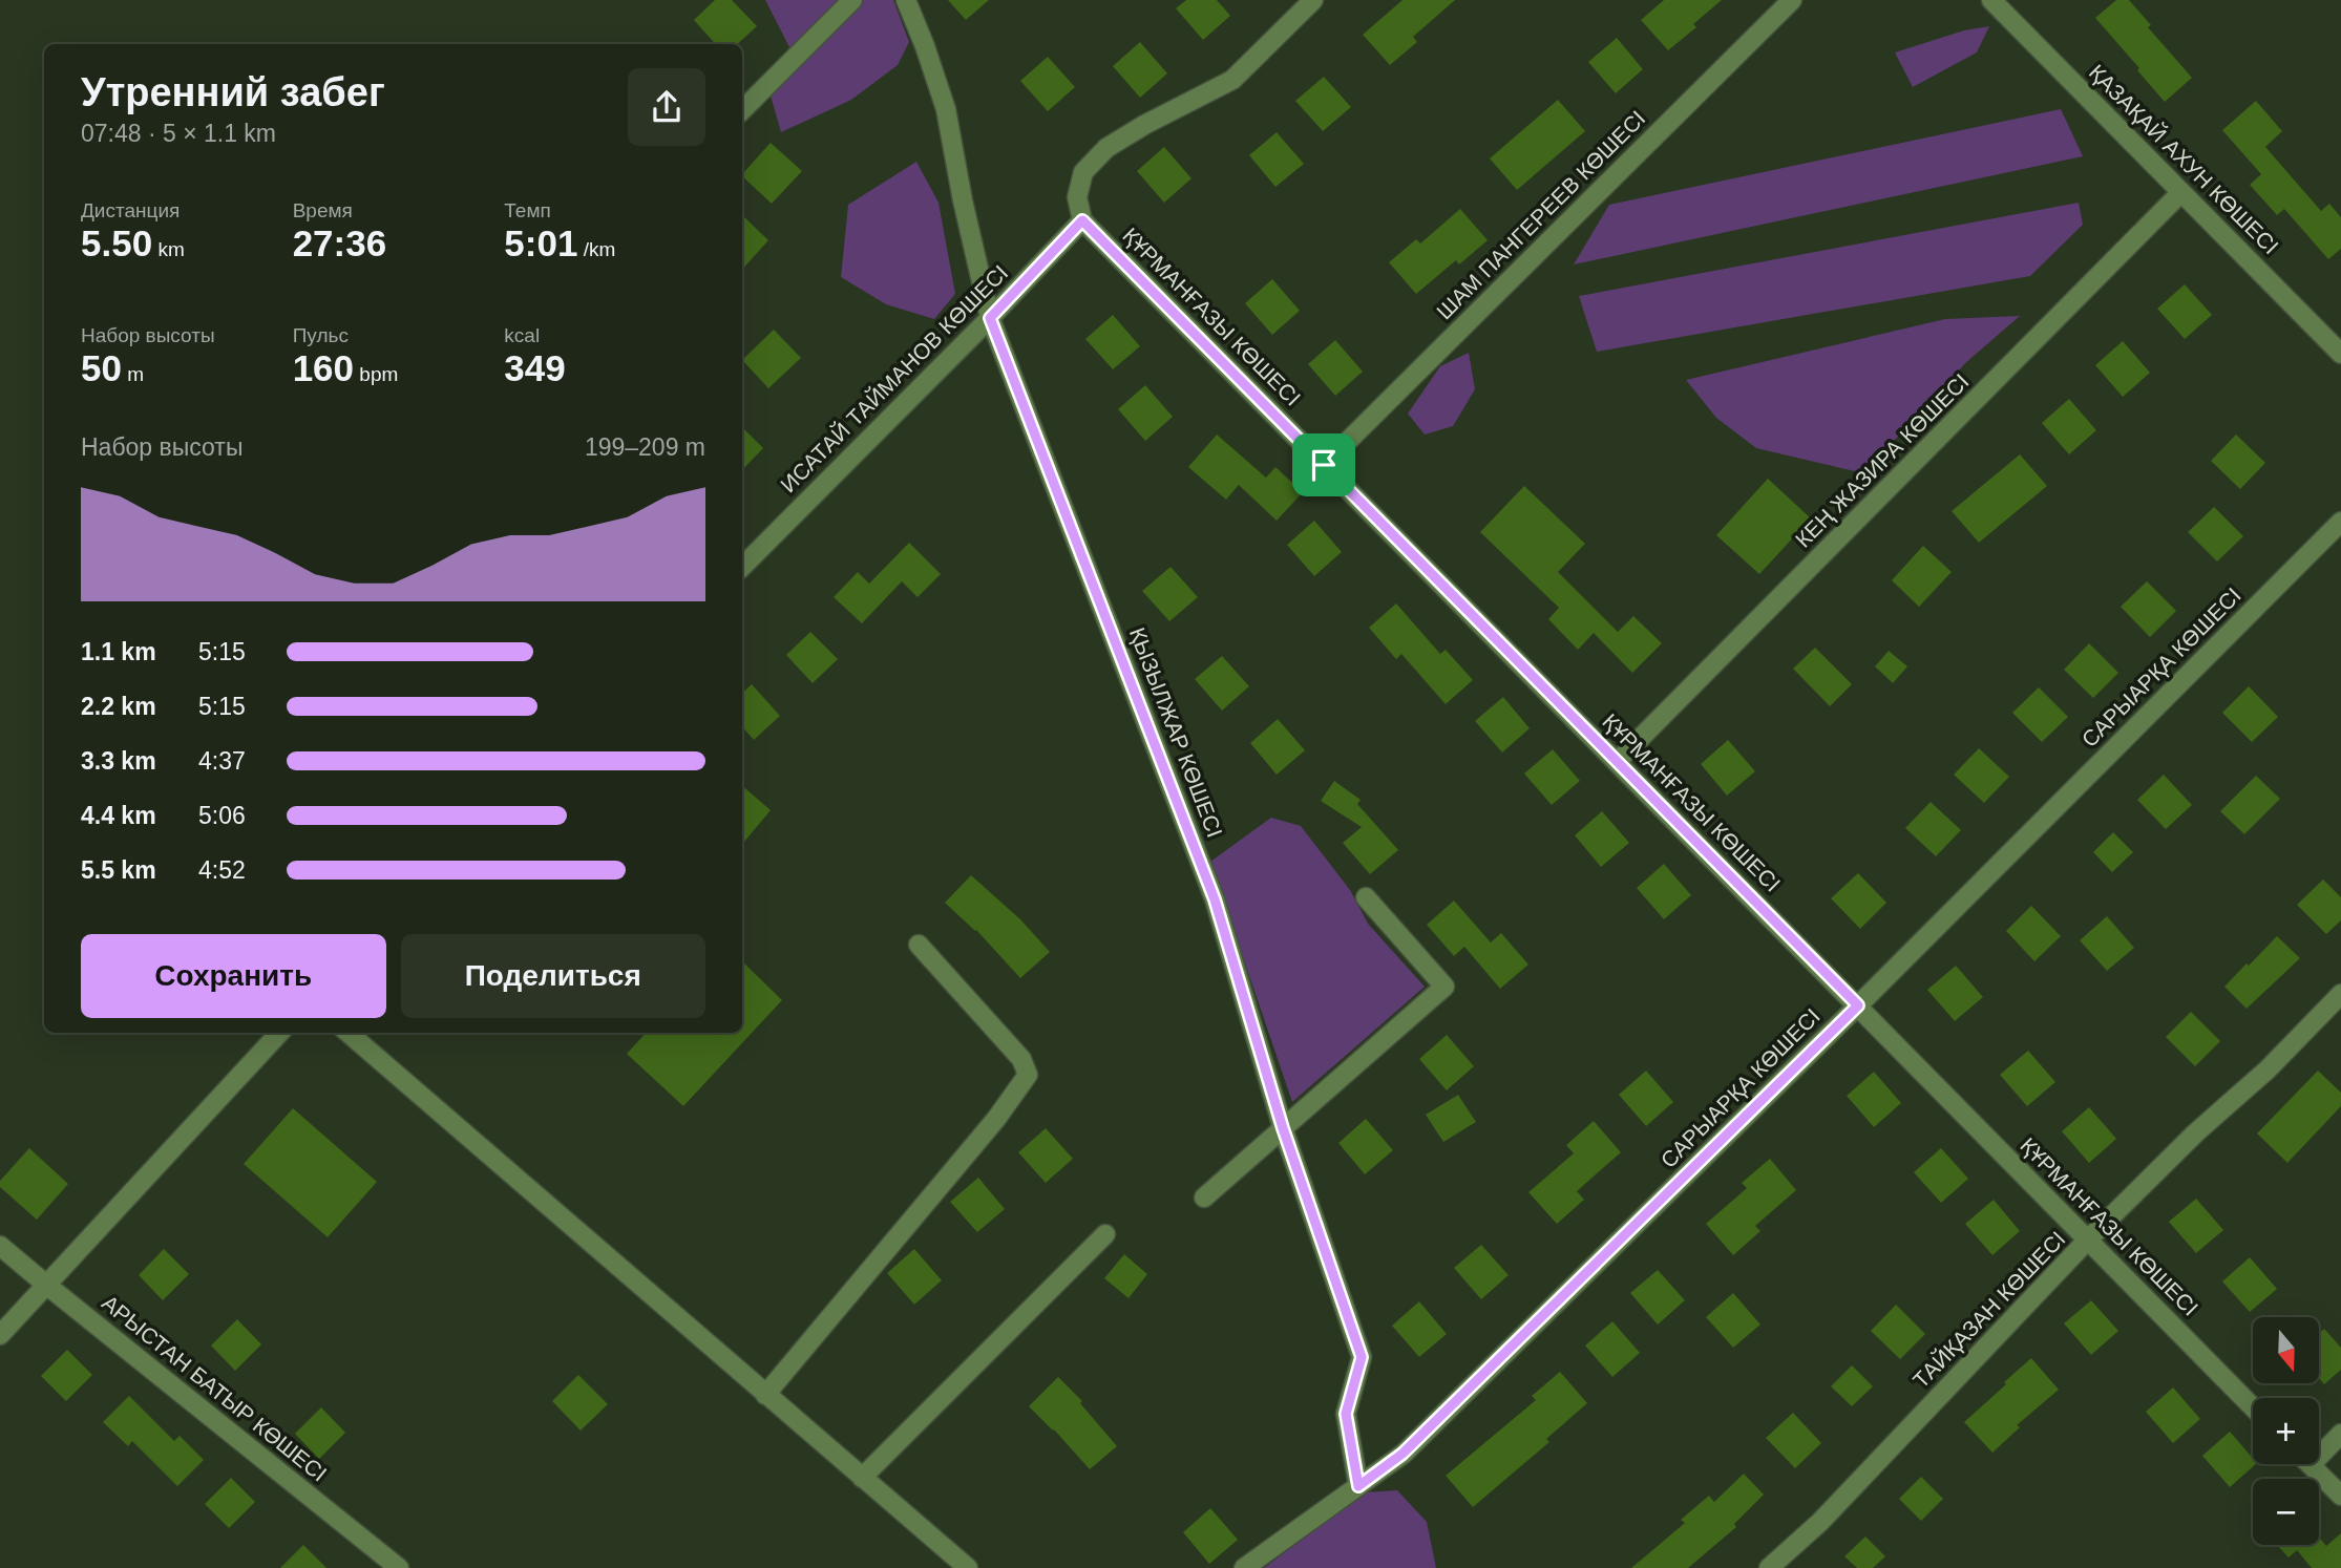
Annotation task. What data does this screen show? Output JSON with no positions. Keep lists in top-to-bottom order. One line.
{"streets":{"street":["ҚАЗАҚАЙ АХУН КӨШЕСІ","ШАМ ПАНГЕРЕЕВ КӨШЕСІ","ҚҰРМАНҒАЗЫ КӨШЕСІ","ИСАТАЙ ТАЙМАНОВ КӨШЕСІ","КЕҢ ЖАЗИРА КӨШЕСІ","САРЫАРҚА КӨШЕСІ","ҚЫЗЫЛЖАР КӨШЕСІ","ТАЙҚАЗАН КӨШЕСІ","АРЫСТАН БАТЫР КӨШЕСІ"]},"crossings":[["ҚАЗАҚАЙ АХУН КӨШЕСІ","КЕҢ ЖАЗИРА КӨШЕСІ"],["ШАМ ПАНГЕРЕЕВ КӨШЕСІ","ҚҰРМАНҒАЗЫ КӨШЕСІ"],["ҚҰРМАНҒАЗЫ КӨШЕСІ","ИСАТАЙ ТАЙМАНОВ КӨШЕСІ"],["ҚҰРМАНҒАЗЫ КӨШЕСІ","КЕҢ ЖАЗИРА КӨШЕСІ"],["ҚҰРМАНҒАЗЫ КӨШЕСІ","САРЫАРҚА КӨШЕСІ"],["ҚҰРМАНҒАЗЫ КӨШЕСІ","ТАЙҚАЗАН КӨШЕСІ"],["ИСАТАЙ ТАЙМАНОВ КӨШЕСІ","ҚЫЗЫЛЖАР КӨШЕСІ"],["САРЫАРҚА КӨШЕСІ","ҚЫЗЫЛЖАР КӨШЕСІ"]],"north":"bottom","page":{"heading":["Утренний забег","07:48 · 5 × 1.1 km"],"stats":[["Дистанция","5.50 km"],["Время","27:36"],["Темп","5:01 /km"],["Набор высоты","50 m"],["Пульс","160 bpm"],["kcal","349"]],"chart":["Набор высоты","199–209 m"],"list":[{"name":"1.1 km","note":"5:15"},{"name":"2.2 km","note":"5:15"},{"name":"3.3 km","note":"4:37"},{"name":"4.4 km","note":"5:06"},{"name":"5.5 km","note":"4:52"}],"buttons":["Сохранить","Поделиться"],"map_buttons":["+","−"]}}
